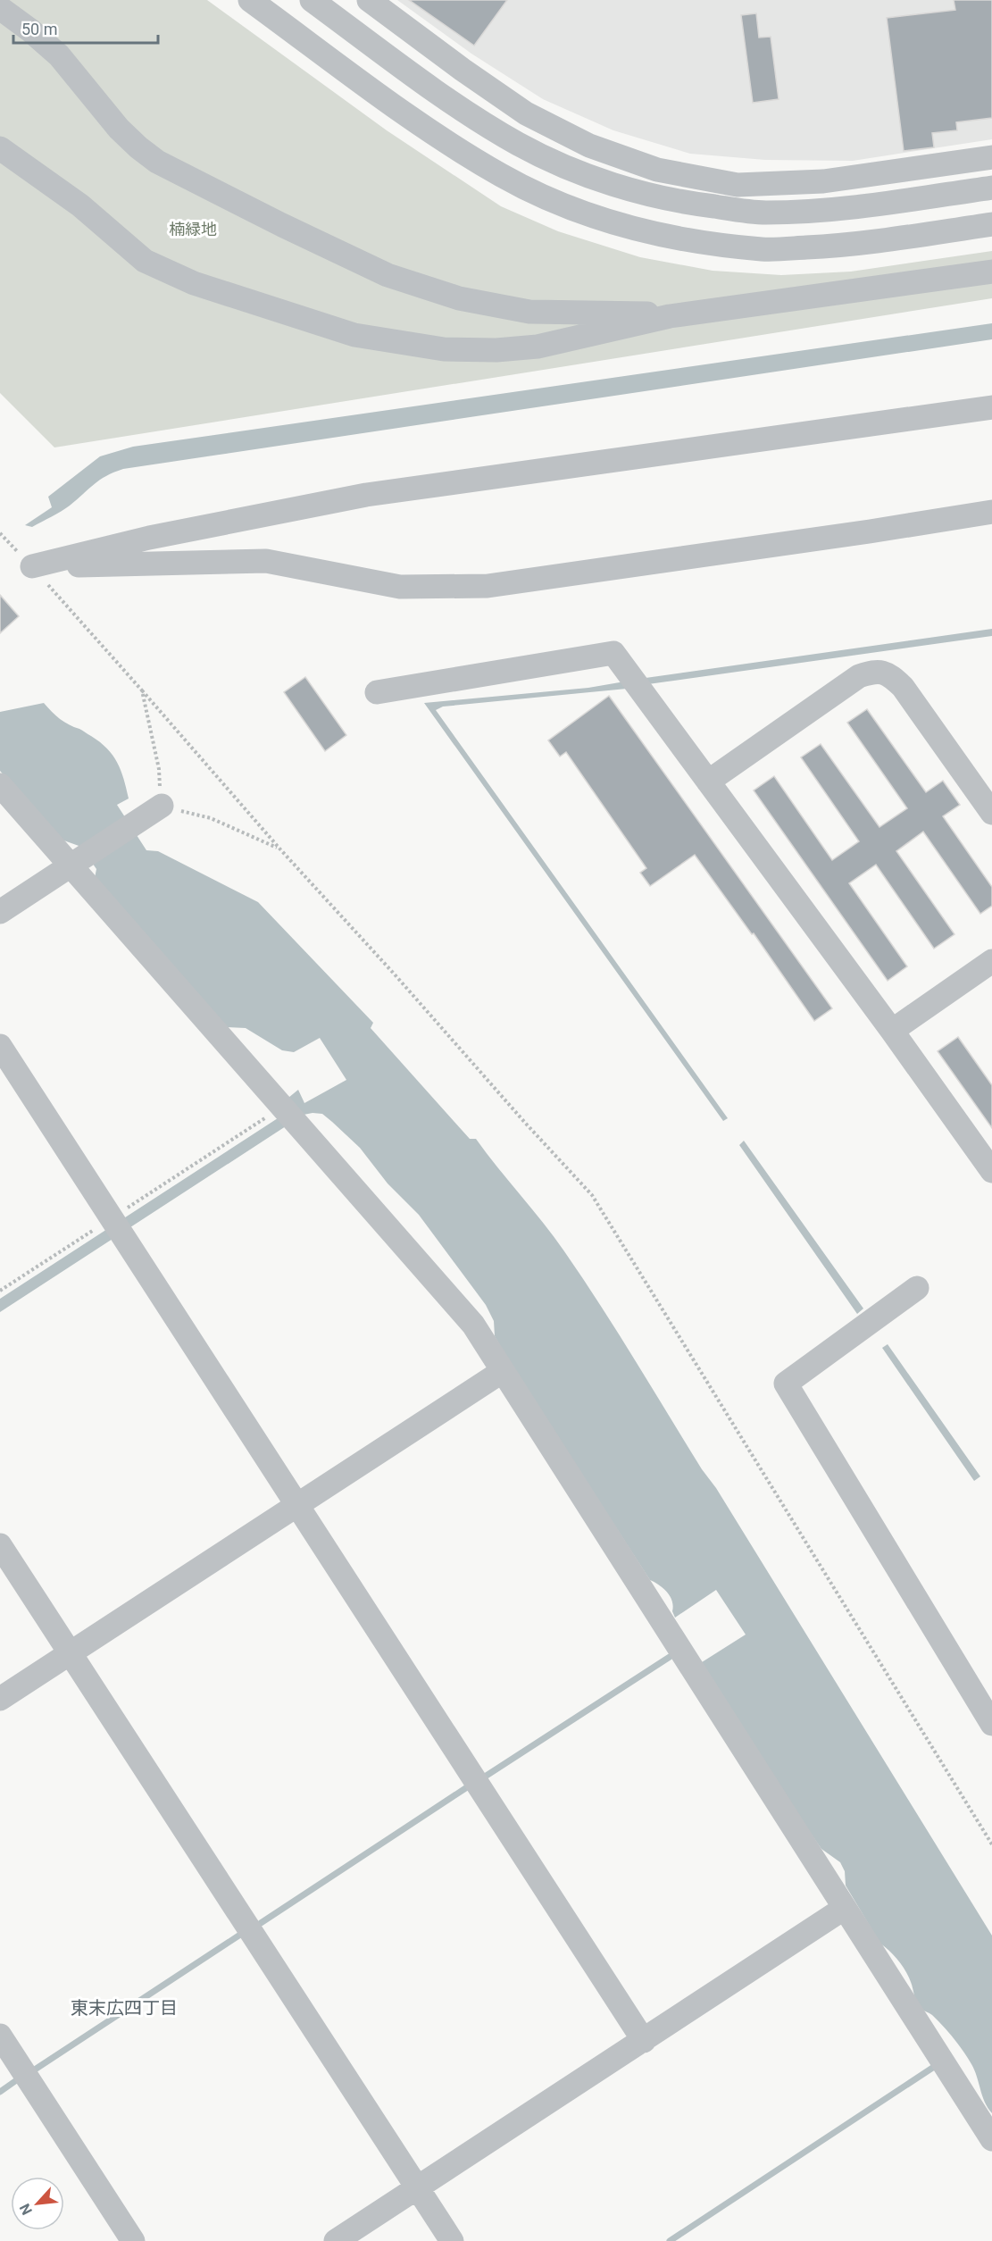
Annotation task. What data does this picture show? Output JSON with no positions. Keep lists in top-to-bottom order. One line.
{"districts":["東末広四丁目"],"parks":["楠緑地"],"scale_bar":"50 m","north":"bottom left"}
